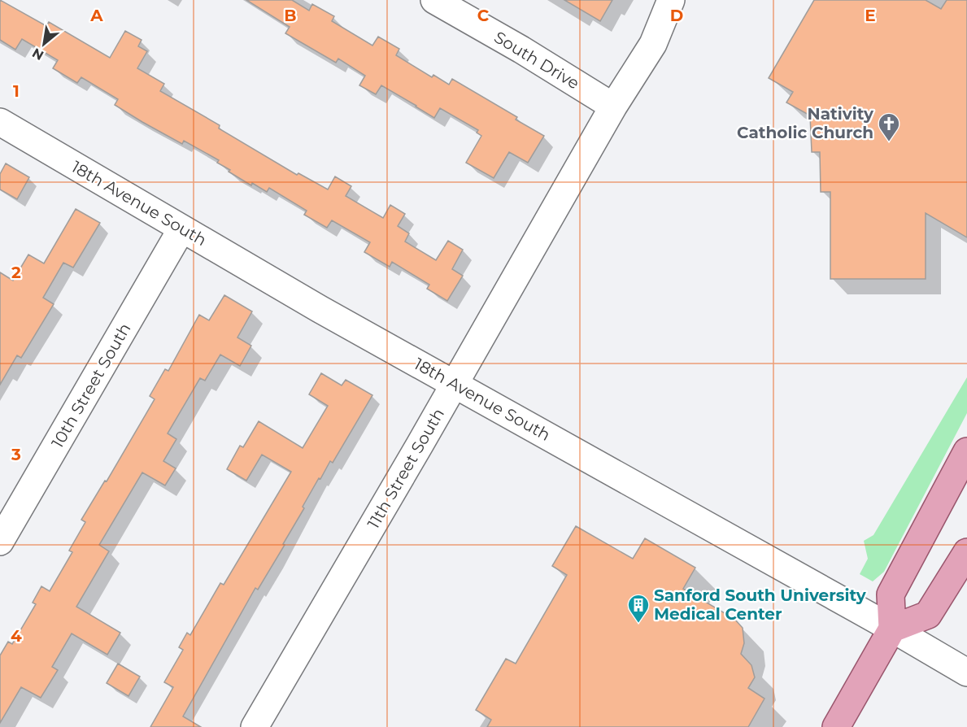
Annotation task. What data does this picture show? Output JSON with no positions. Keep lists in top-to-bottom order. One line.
{"streets":{"street":["South Drive","18th Avenue South","10th Street South","11th Street South"]},"crossings":[["South Drive","11th Street South"],["18th Avenue South","10th Street South"],["18th Avenue South","11th Street South"]],"places":{"church":["Nativity Catholic Church"],"building":["Sanford South University Medical Center"]},"north":"bottom left","grid":{"columns":["A","B","C","D","E"],"rows":["1","2","3","4"]}}
